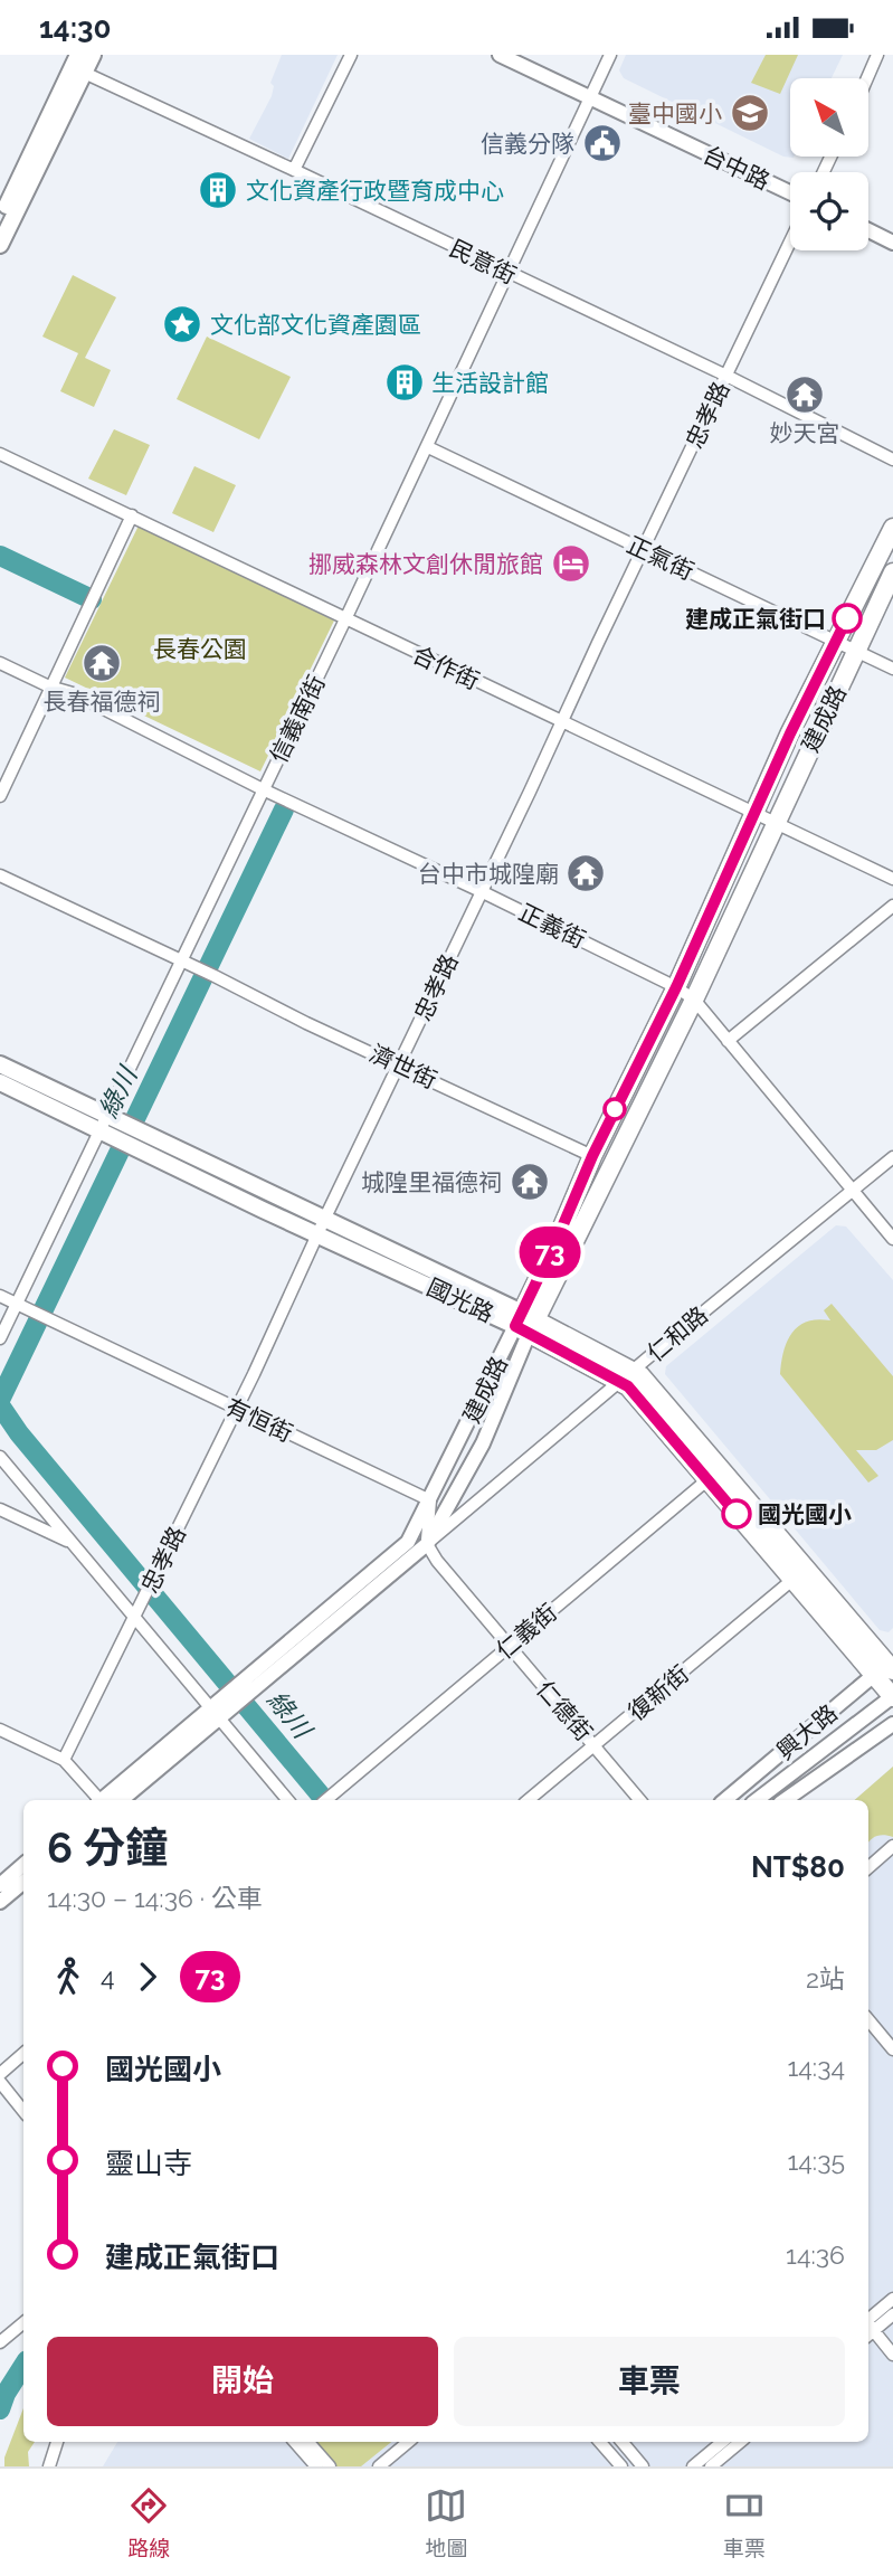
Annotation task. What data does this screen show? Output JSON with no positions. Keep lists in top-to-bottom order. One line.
{"streets":{"main road":["建成路","國光路"],"street":["台中路","民意街","忠孝路","正氣街","合作街","信義南街","正義街","濟世街","仁和路","有恒街","仁義街","復新街","仁德街","興大路"]},"crossings":[["台中路","信義南街"],["民意街","忠孝路"],["民意街","信義南街"],["忠孝路","正氣街"],["忠孝路","合作街"],["忠孝路","正義街"],["忠孝路","濟世街"],["忠孝路","國光路"],["忠孝路","有恒街"],["正氣街","信義南街"],["正氣街","建成路"],["合作街","信義南街"],["合作街","建成路"],["信義南街","正義街"],["信義南街","濟世街"],["信義南街","國光路"],["信義南街","有恒街"],["建成路","正義街"],["建成路","濟世街"],["建成路","國光路"],["建成路","仁和路"],["建成路","有恒街"],["建成路","仁德街"],["正義街","仁和路"],["國光路","仁和路"],["國光路","仁義街"],["國光路","復新街"],["國光路","興大路"],["仁和路","仁德街"],["仁義街","仁德街"],["復新街","仁德街"]],"water":["綠川"],"parks":["長春公園"],"places":{"school or university":["臺中國小"],"public building":["信義分隊"],"building":["文化資產行政暨育成中心","生活設計館"],"place":["文化部文化資產園區"],"temple":["妙天宮","長春福德祠","台中市城隍廟","城隍里福德祠"],"hotel":["挪威森林文創休閒旅館"],"other":["建成正氣街口","國光國小"]},"lines":["bus line 73"],"north":"top left","page":{"status":"14:30","on_map":"73","heading":["6 分鐘","14:30 – 14:36 · 公車","NT$80"],"legs":["4","73","2站"],"list":[{"name":"國光國小","value":"14:34"},{"name":"靈山寺","value":"14:35"},{"name":"建成正氣街口","value":"14:36"}],"buttons":["開始","車票"],"tabs":["路線","地圖","車票"]}}
